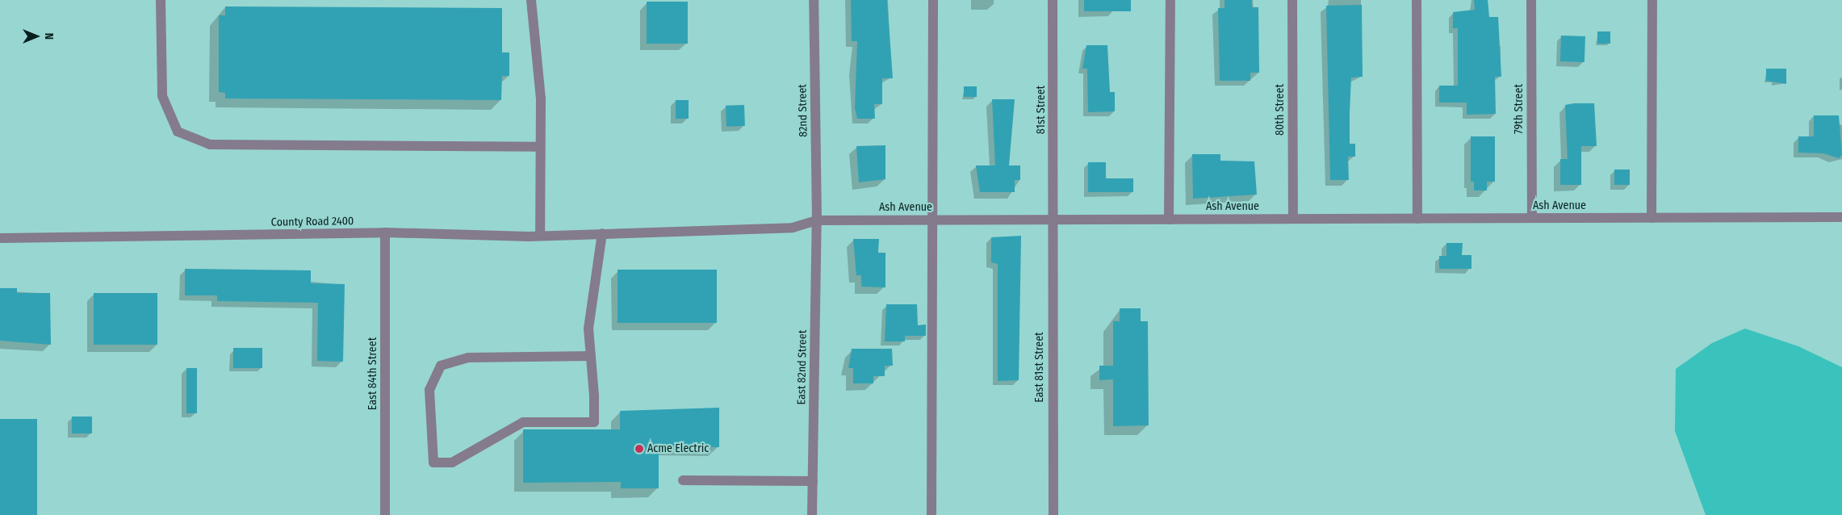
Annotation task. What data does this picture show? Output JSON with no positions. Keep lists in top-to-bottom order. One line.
{"streets":{"street":["79th Street","81st Street","80th Street","82nd Street","Ash Avenue","County Road 2400","East 82nd Street","East 81st Street","East 84th Street"]},"crossings":[["79th Street","Ash Avenue"],["81st Street","Ash Avenue"],["81st Street","East 81st Street"],["80th Street","Ash Avenue"],["82nd Street","Ash Avenue"],["82nd Street","East 82nd Street"],["Ash Avenue","County Road 2400"],["Ash Avenue","East 82nd Street"],["Ash Avenue","East 81st Street"],["County Road 2400","East 84th Street"]],"places":["Acme Electric"],"north":"right"}
